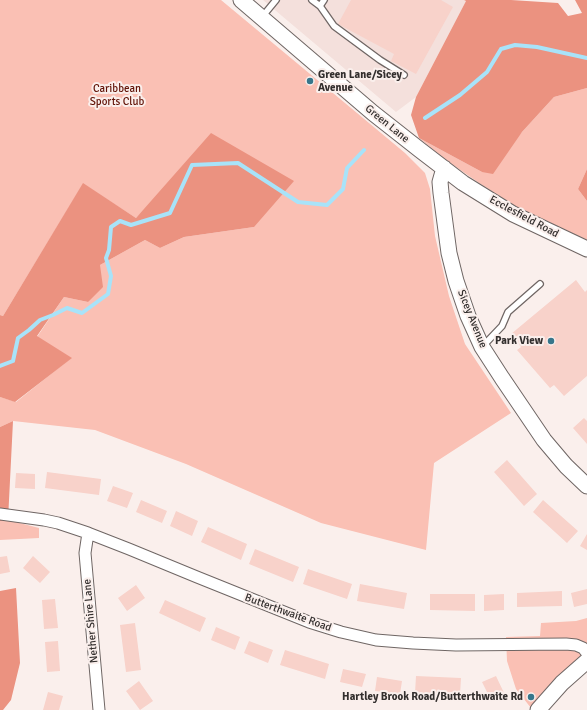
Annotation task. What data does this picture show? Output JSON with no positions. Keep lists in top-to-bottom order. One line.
{"streets":{"main road":["Green Lane","Ecclesfield Road","Sicey Avenue"],"street":["Butterthwaite Road","Nether Shire Lane"]},"crossings":[["Green Lane","Ecclesfield Road"],["Green Lane","Sicey Avenue"],["Ecclesfield Road","Sicey Avenue"],["Butterthwaite Road","Nether Shire Lane"]],"parks":["Caribbean Sports Club"],"places":["Green Lane/Sicey Avenue","Park View","Hartley Brook Road/Butterthwaite Rd"]}
